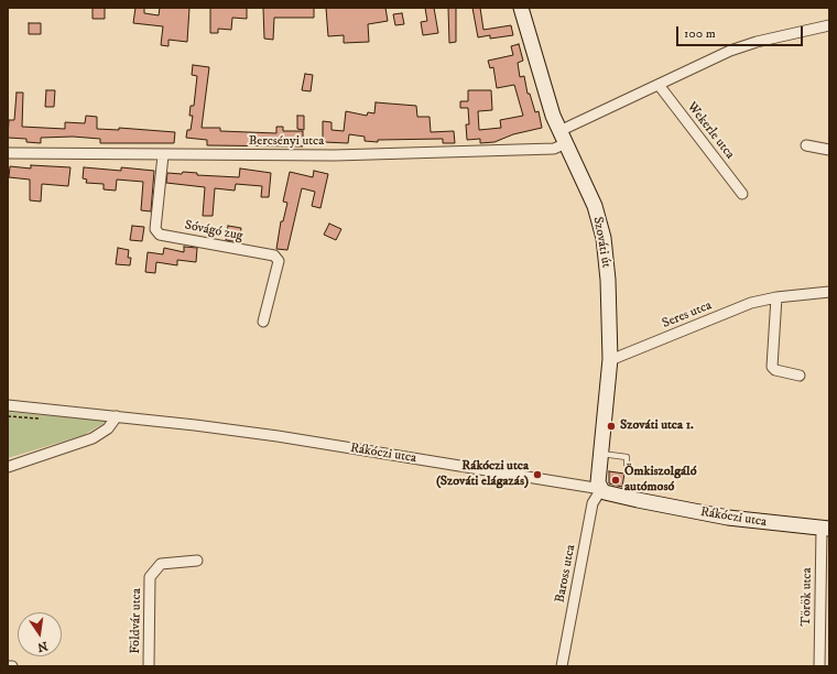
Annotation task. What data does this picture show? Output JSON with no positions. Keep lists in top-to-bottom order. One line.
{"streets":{"main road":["Szováti út","Rákóczi utca"],"street":["Wekerle utca","Bercsényi utca","Sóvágó zug","Seres utca","Baross utca","Török utca","Földvár utca"]},"crossings":[["Bercsényi utca","Sóvágó zug"],["Bercsényi utca","Szováti út"],["Szováti út","Seres utca"],["Szováti út","Rákóczi utca"],["Szováti út","Baross utca"],["Rákóczi utca","Baross utca"],["Rákóczi utca","Török utca"]],"places":["Szováti utca 1.","Rákóczi utca (Szováti elágazás)","Ömkiszolgáló autómosó"],"scale_bar":"100 m","north":"bottom"}
